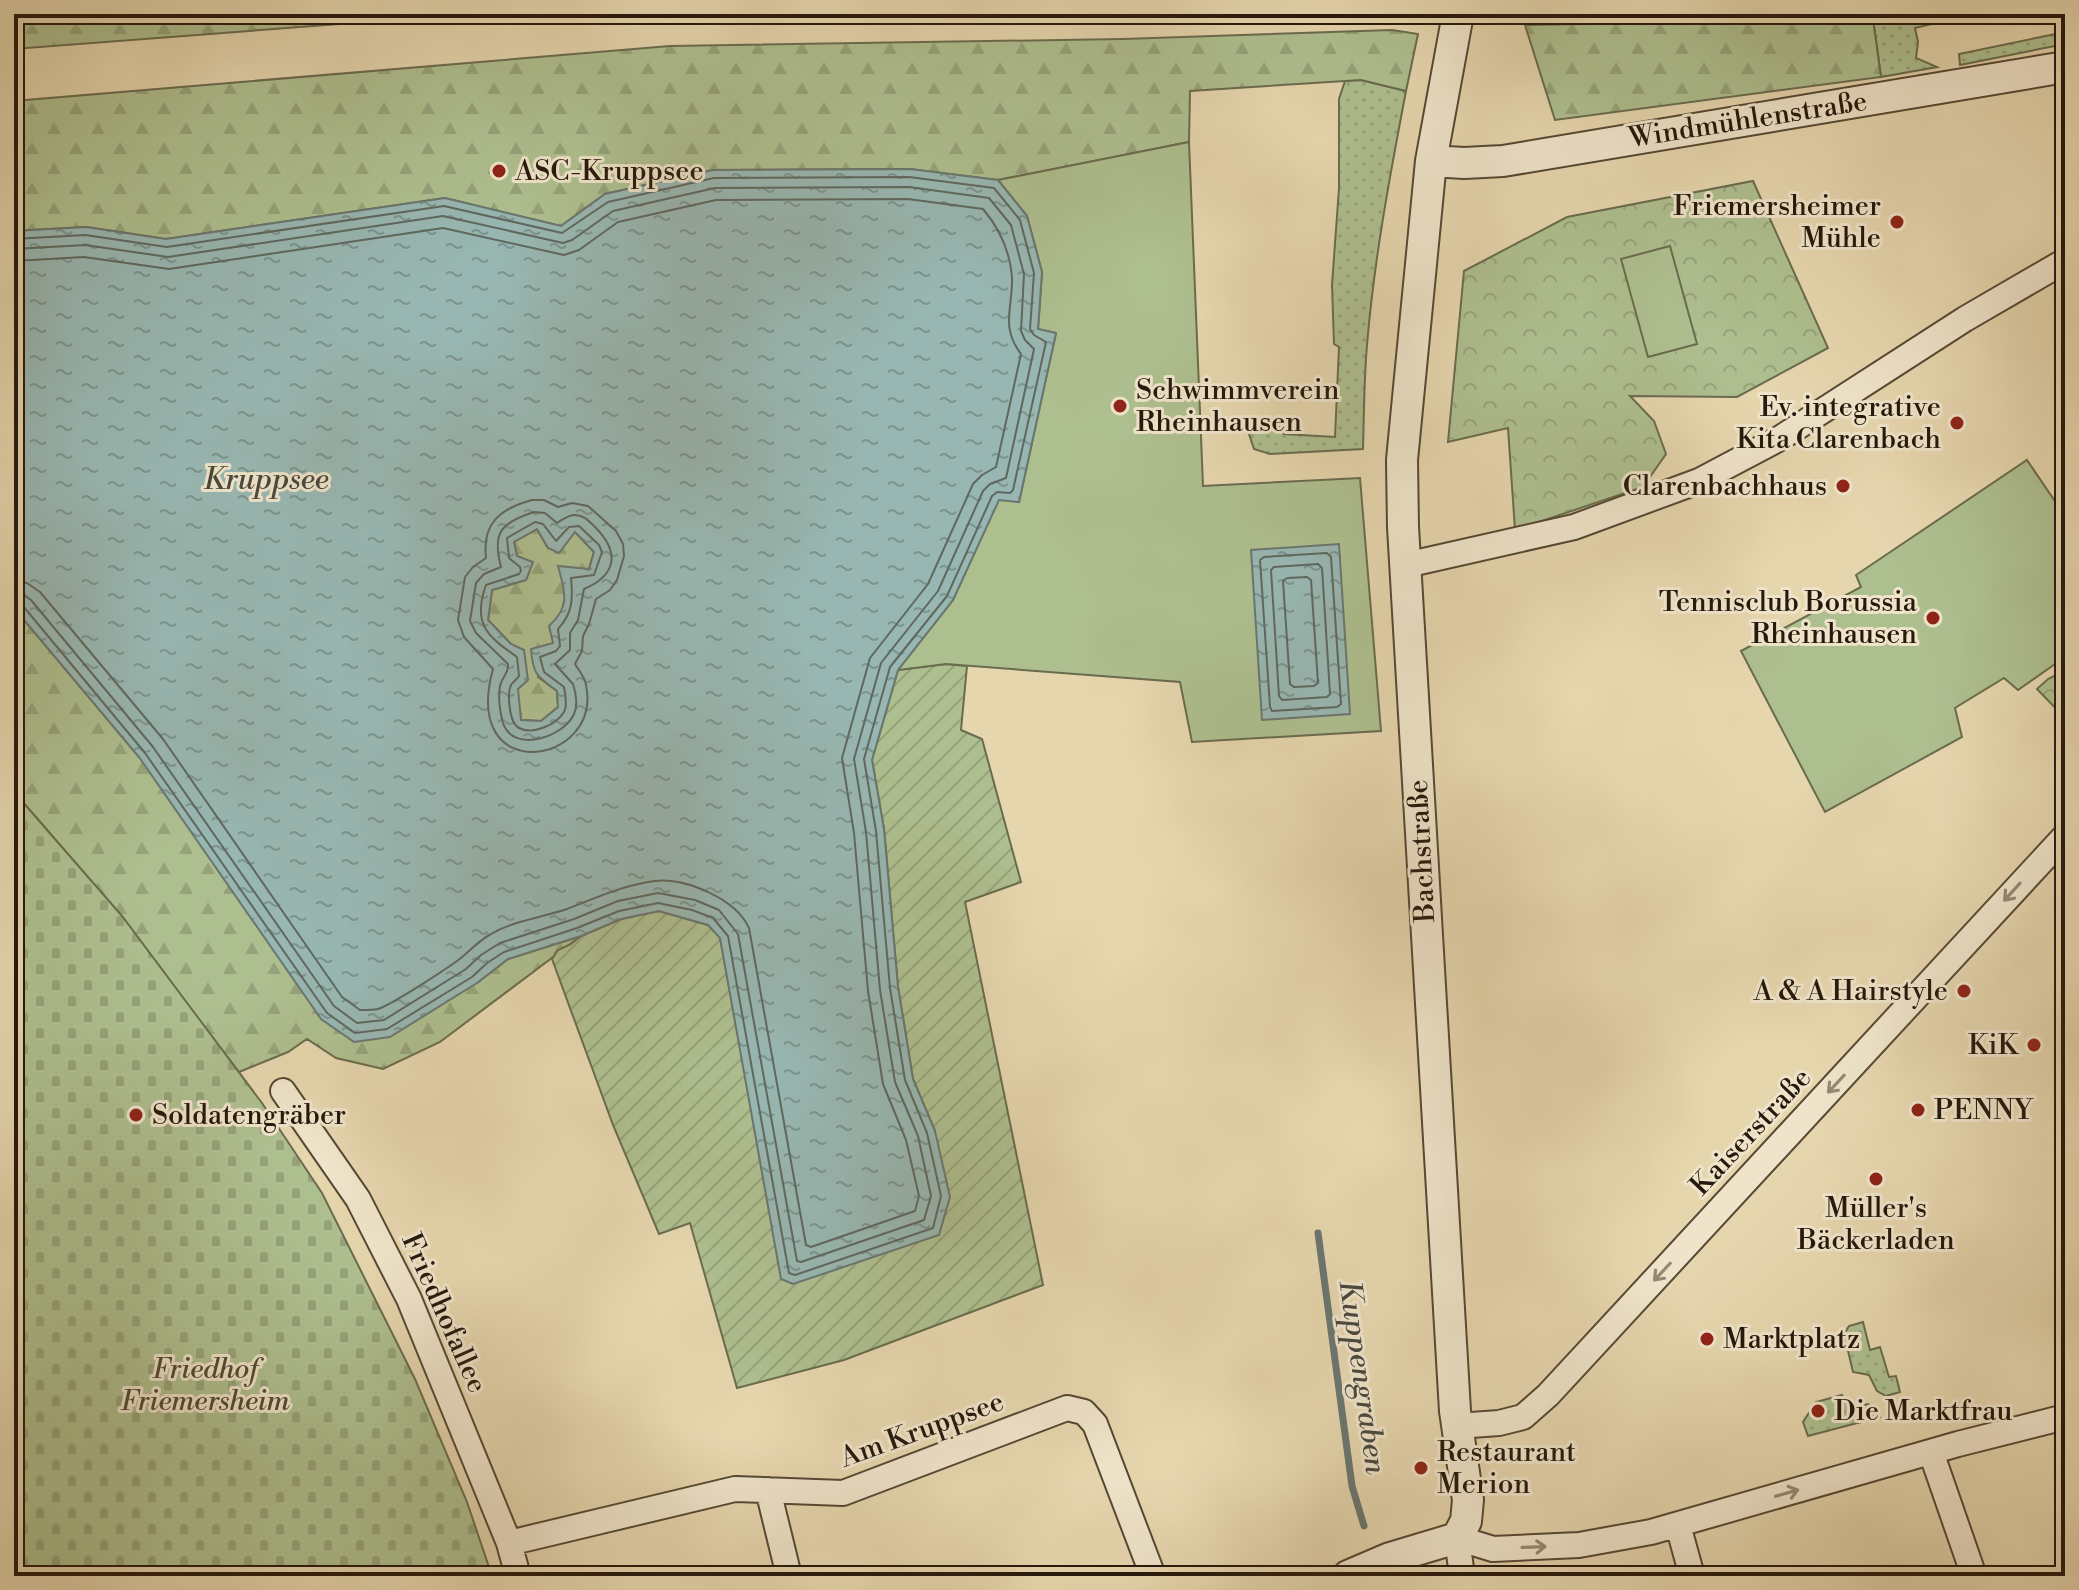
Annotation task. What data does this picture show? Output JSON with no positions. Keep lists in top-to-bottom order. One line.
{"streets":{"street":["Windmühlenstraße","Bachstraße","Kaiserstraße","Friedhofallee","Am Kruppsee"]},"crossings":[["Windmühlenstraße","Bachstraße"],["Bachstraße","Kaiserstraße"],["Friedhofallee","Am Kruppsee"]],"one_way":["Kaiserstraße"],"water":["Kruppsee","Kuppengraben"],"parks":["Friedhof Friemersheim"],"places":["ASC-Kruppsee","Friemersheimer Mühle","Schwimmverein Rheinhausen","Ev. integrative Kita Clarenbach","Clarenbachhaus","Tennisclub Borussia Rheinhausen","A & A Hairstyle","KiK","PENNY","Soldatengräber","Müller's Bäckerladen","Marktplatz","Die Marktfrau","Restaurant Merion"]}
